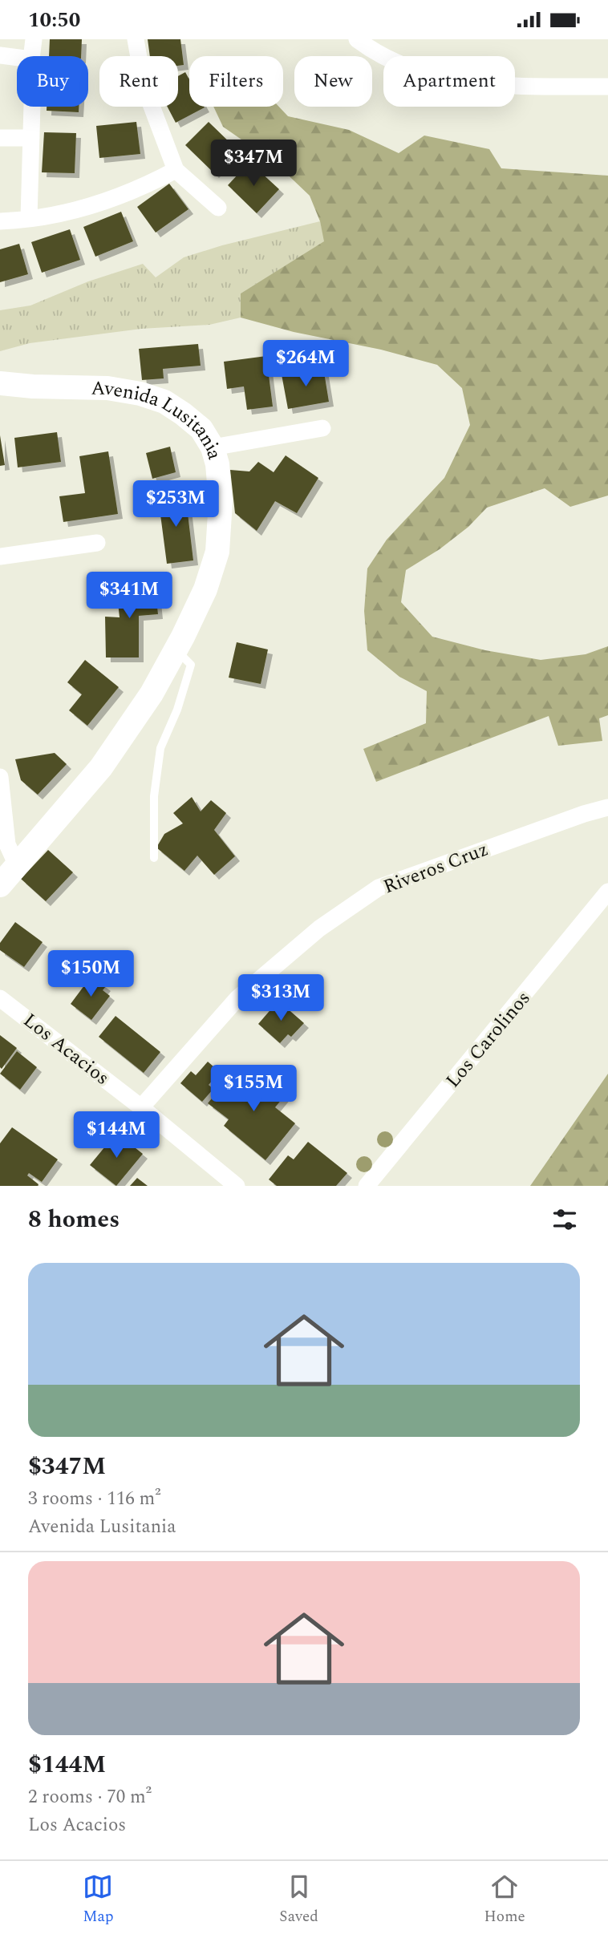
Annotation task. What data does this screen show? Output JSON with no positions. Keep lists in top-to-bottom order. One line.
{"streets":{"street":["Avenida Lusitania","Riveros Cruz","Los Carolinos","Los Acacios"]},"crossings":[["Riveros Cruz","Los Acacios"]],"page":{"status":"10:50","chip":["Buy","Rent","Filters","New","Apartment"],"price":["$347M","$264M","$253M","$341M","$150M","$313M","$155M","$144M"],"heading":"8 homes","list":[{"name":"$347M","note":"3 rooms · 116 m² · Avenida Lusitania"},{"name":"$144M","note":"2 rooms · 70 m² · Los Acacios"}],"tabs":["Map","Saved","Home"]}}
